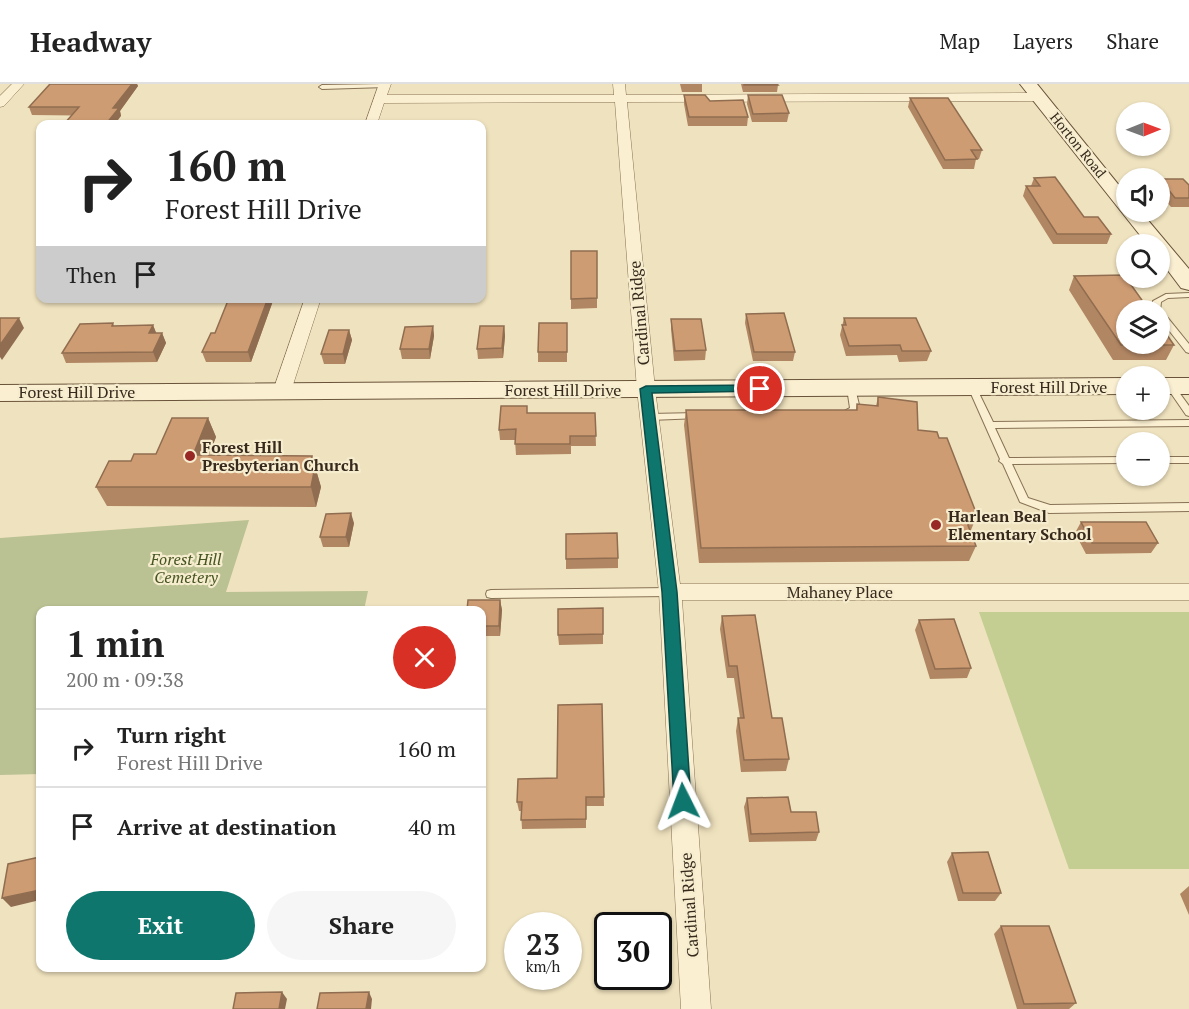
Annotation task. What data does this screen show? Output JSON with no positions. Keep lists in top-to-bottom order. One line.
{"streets":{"street":["Horton Road","Cardinal Ridge","Forest Hill Drive","Mahaney Place"]},"crossings":[["Cardinal Ridge","Forest Hill Drive"],["Cardinal Ridge","Mahaney Place"]],"parks":["Forest Hill Cemetery"],"places":["Forest Hill Presbyterian Church","Harlean Beal Elementary School"],"north":"right","page":{"header":"Headway","nav":["Map","Layers","Share"],"map_buttons":["+","−"],"turn":["160 m","Forest Hill Drive"],"then":"Then","heading":["1 min","200 m · 09:38"],"list":[{"name":"Turn right","note":"Forest Hill Drive","value":"160 m"},{"name":"Arrive at destination","value":"40 m"}],"buttons":["Exit","Share"],"speed":"23 km/h","limit":"30"}}
